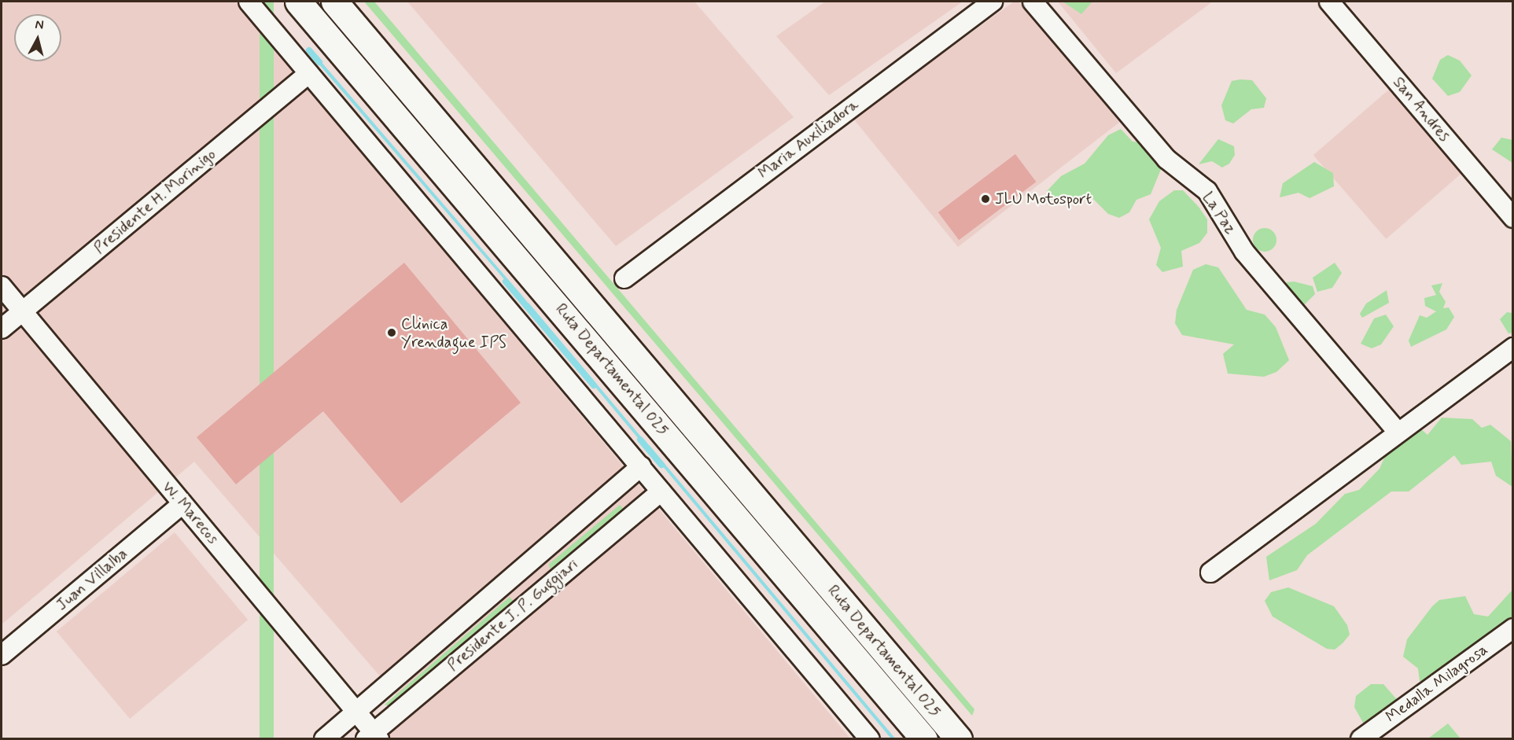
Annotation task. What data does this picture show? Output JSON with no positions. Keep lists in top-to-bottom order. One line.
{"streets":{"highway":["Ruta Departamental 025"],"street":["San Andres","Maria Auxiliadora","Presidente H. Morinigo","La Paz","W. Marecos","Juan Villalba","Presidente J. P. Guggiari","Medalla Milagrosa"]},"crossings":[["Presidente H. Morinigo","W. Marecos"],["W. Marecos","Juan Villalba"],["W. Marecos","Presidente J. P. Guggiari"]],"places":["JLU Motosport","Clinica Yrendague IPS"],"north":"top"}
